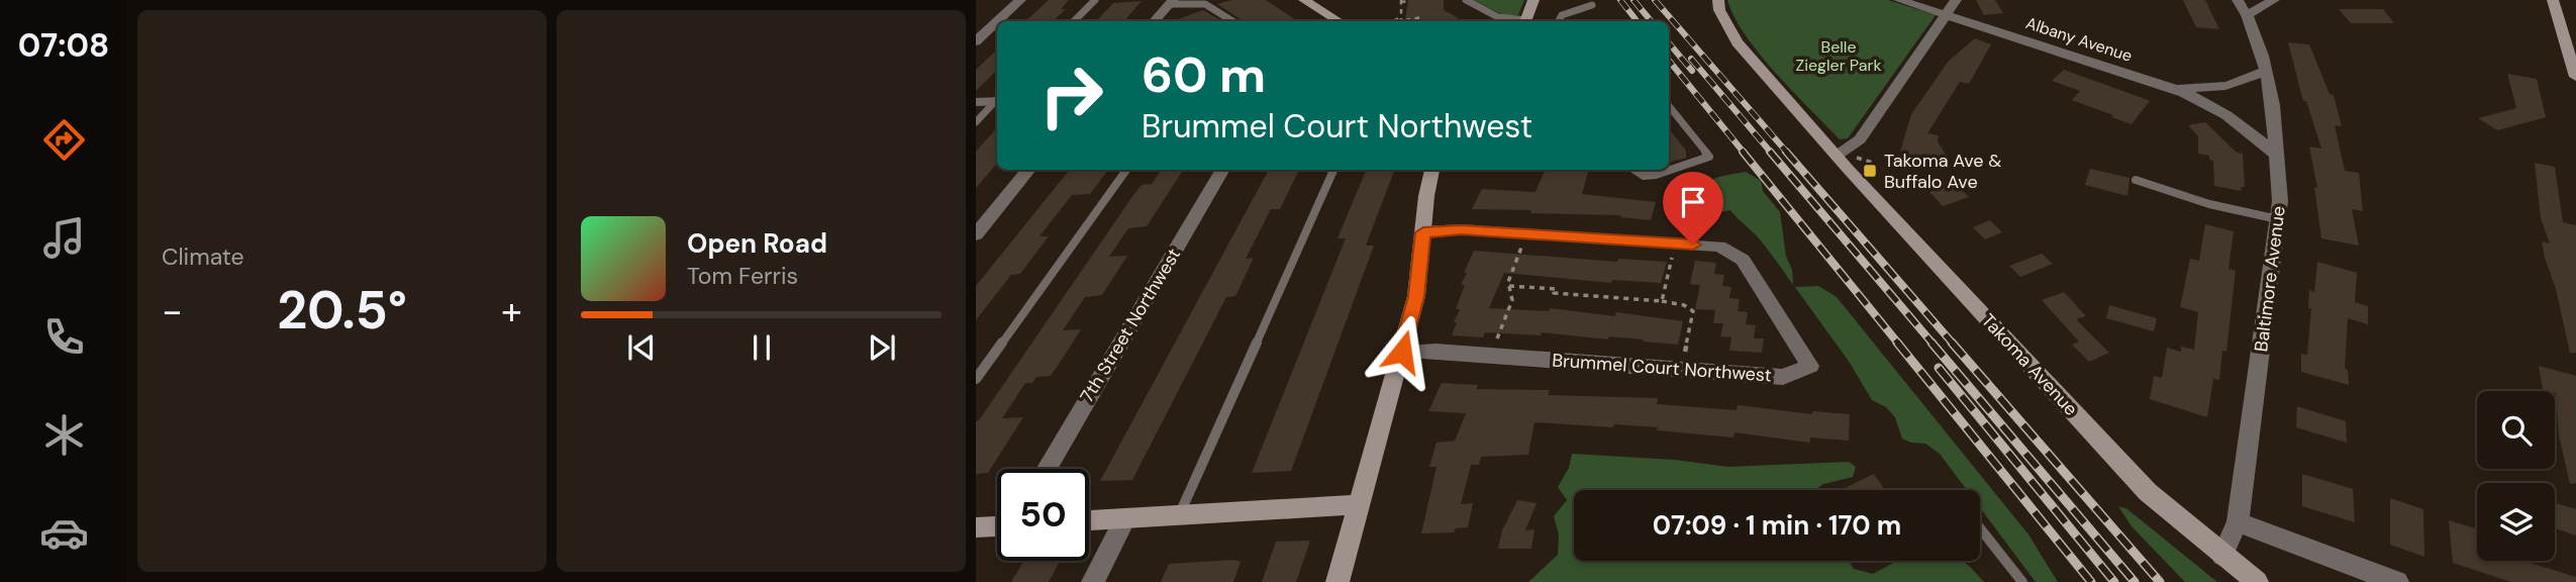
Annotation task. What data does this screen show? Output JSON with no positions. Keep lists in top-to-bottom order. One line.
{"streets":{"street":["Albany Avenue","Baltimore Avenue","7th Street Northwest","Takoma Avenue","Brummel Court Northwest"]},"crossings":[["Albany Avenue","Baltimore Avenue"]],"parks":["Belle Ziegler Park"],"places":{"transit":["Takoma Ave & Buffalo Ave"]},"page":{"tabs":"07:08","tile":"Climate","turn":["60 m","Brummel Court Northwest"],"song":["Open Road","Tom Ferris"],"heat":["−","20.5°","+"],"limit":"50","trip":"07:09 · 1 min · 170 m"}}
